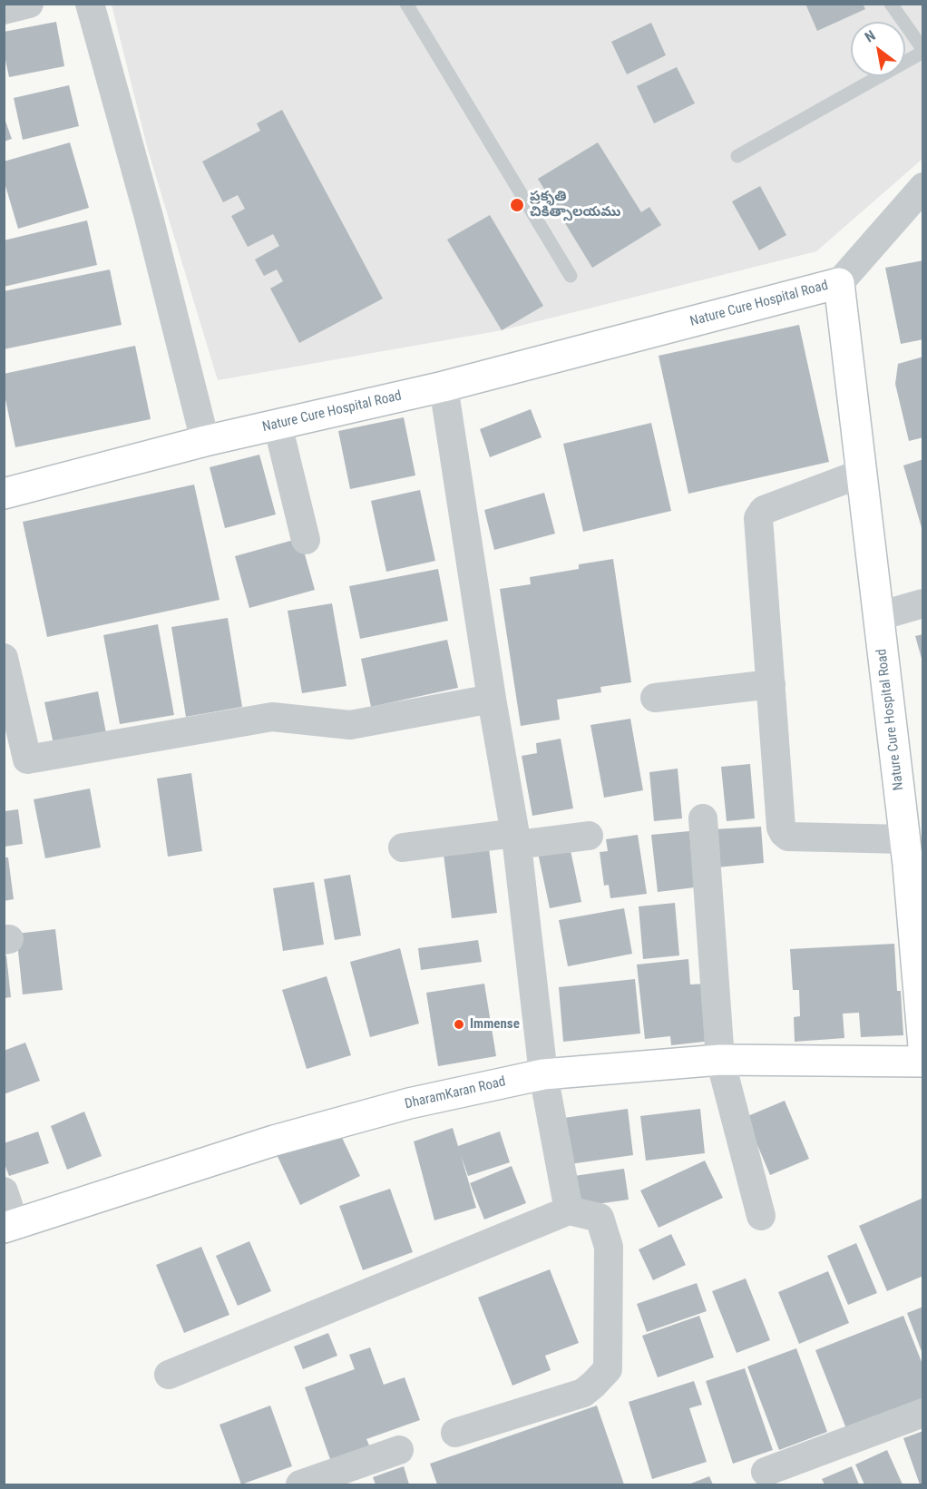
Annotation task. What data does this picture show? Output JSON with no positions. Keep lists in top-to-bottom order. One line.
{"streets":{"street":["Nature Cure Hospital Road","DharamKaran Road"]},"places":["ప్రకృతి చికిత్సాలయము","Immense"],"north":"top left"}
